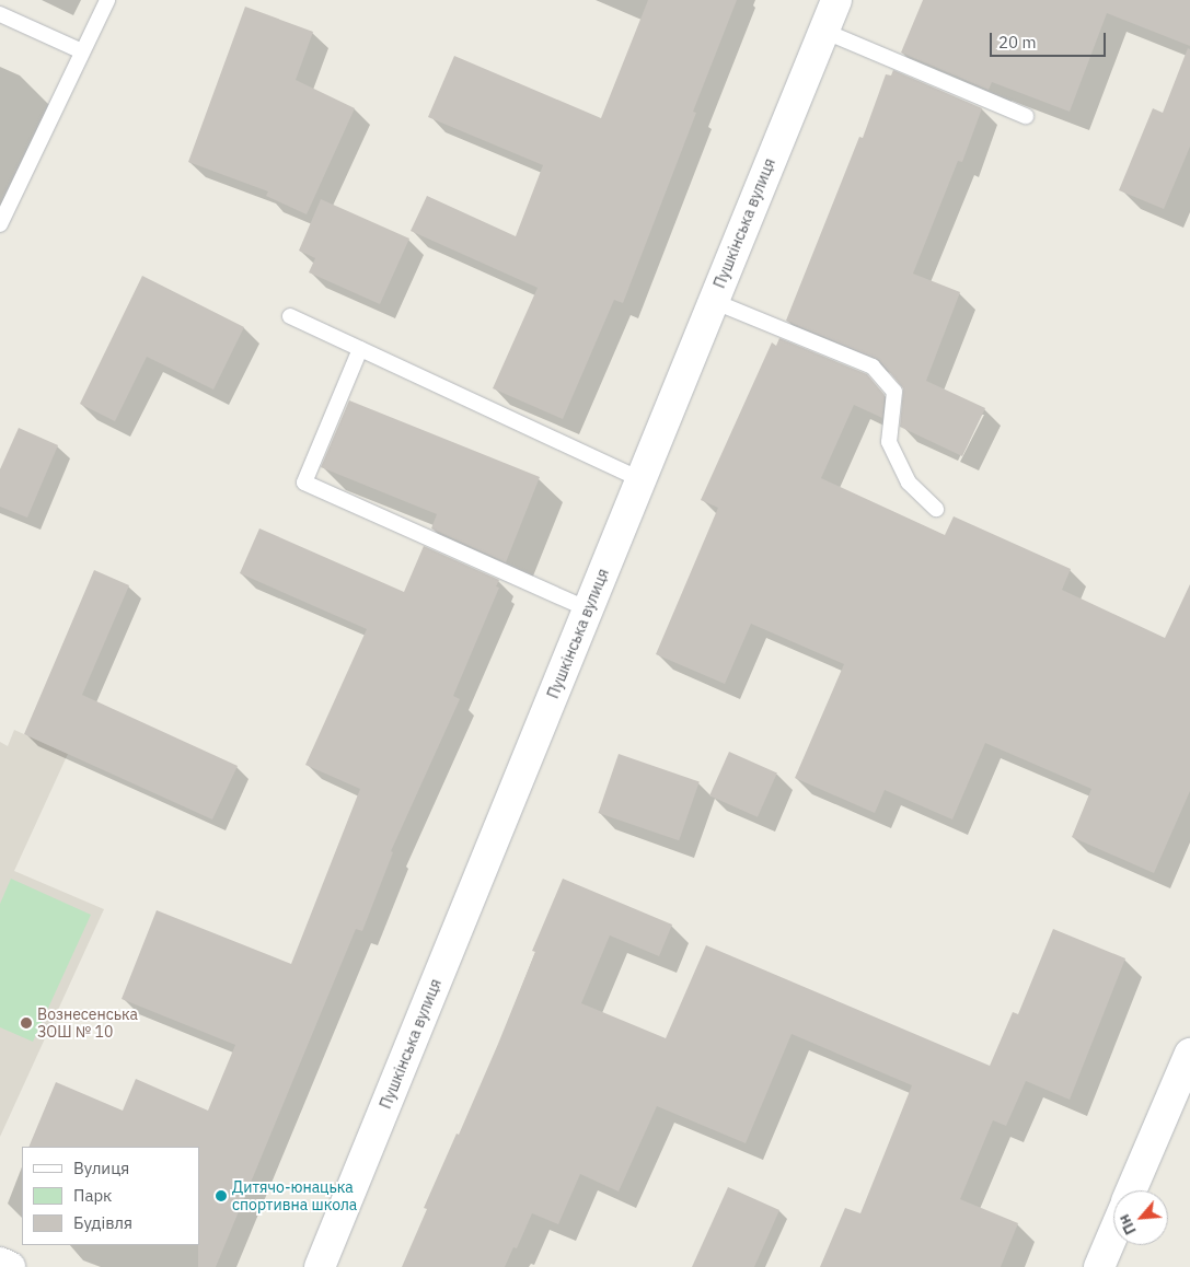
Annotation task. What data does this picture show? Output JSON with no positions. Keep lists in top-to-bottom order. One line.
{"streets":{"street":["Пушкінська вулиця"]},"places":["Вознесенська ЗОШ № 10","Дитячо-юнацька спортивна школа"],"legend":["Вулиця","Парк","Будівля"],"scale_bar":"20 m","north":"bottom left"}
